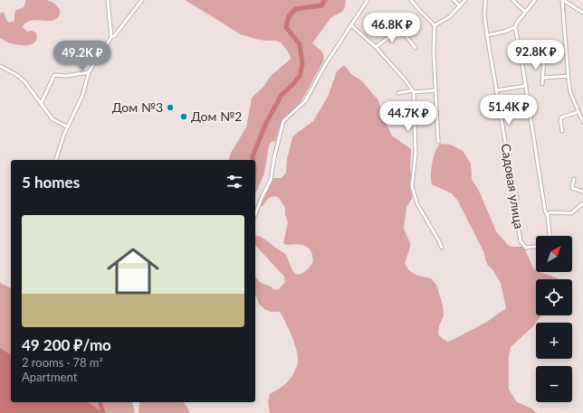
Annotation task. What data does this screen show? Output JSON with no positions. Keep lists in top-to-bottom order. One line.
{"streets":{"street":["Садовая улица"]},"places":["Дом №3","Дом №2"],"north":"top right","page":{"price":["46.8K ₽","92.8K ₽","49.2K ₽","51.4K ₽","44.7K ₽"],"heading":"5 homes","list":[{"name":"49 200 ₽/mo","note":"2 rooms · 78 m² · Apartment"}],"map_buttons":["+","−"]}}
